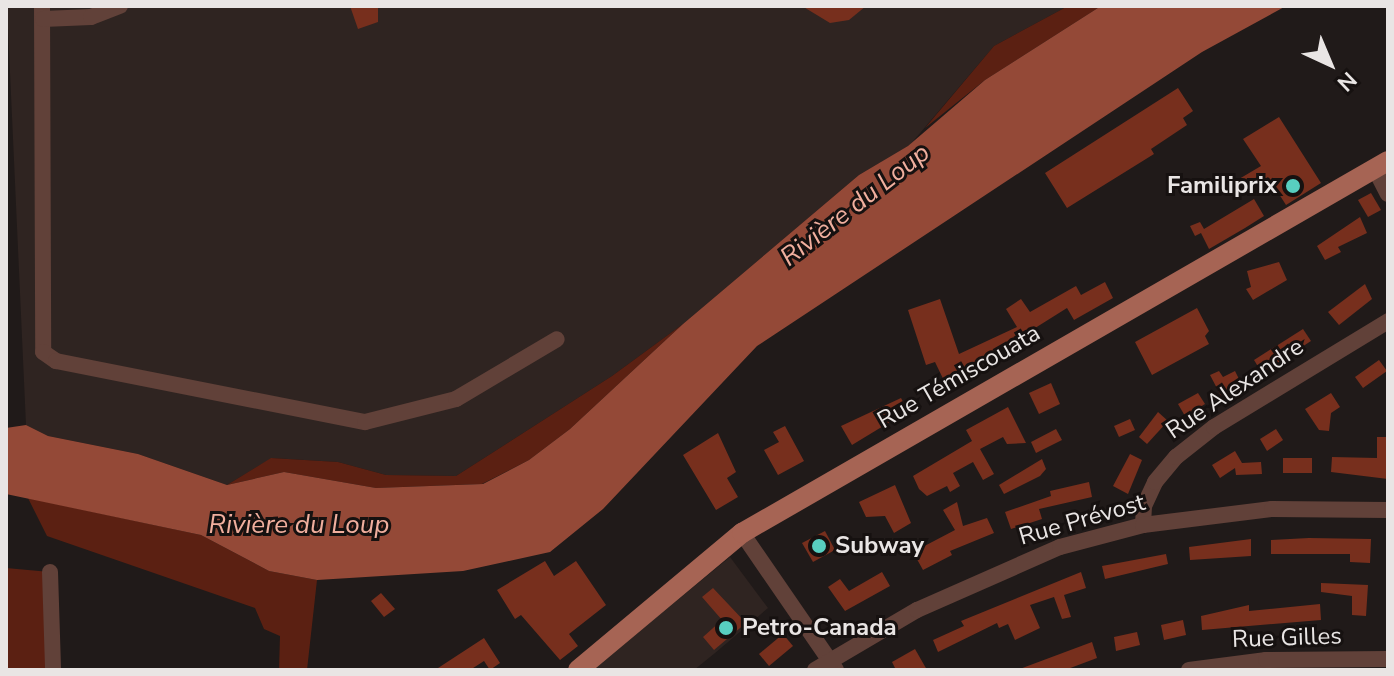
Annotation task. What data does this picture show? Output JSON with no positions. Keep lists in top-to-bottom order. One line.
{"streets":{"main road":["Rue Témiscouata"],"street":["Rue Alexandre","Rue Prévost","Rue Gilles"]},"crossings":[["Rue Alexandre","Rue Prévost"]],"water":["Rivière du Loup"],"places":["Familiprix","Subway","Petro-Canada"],"north":"bottom right"}
